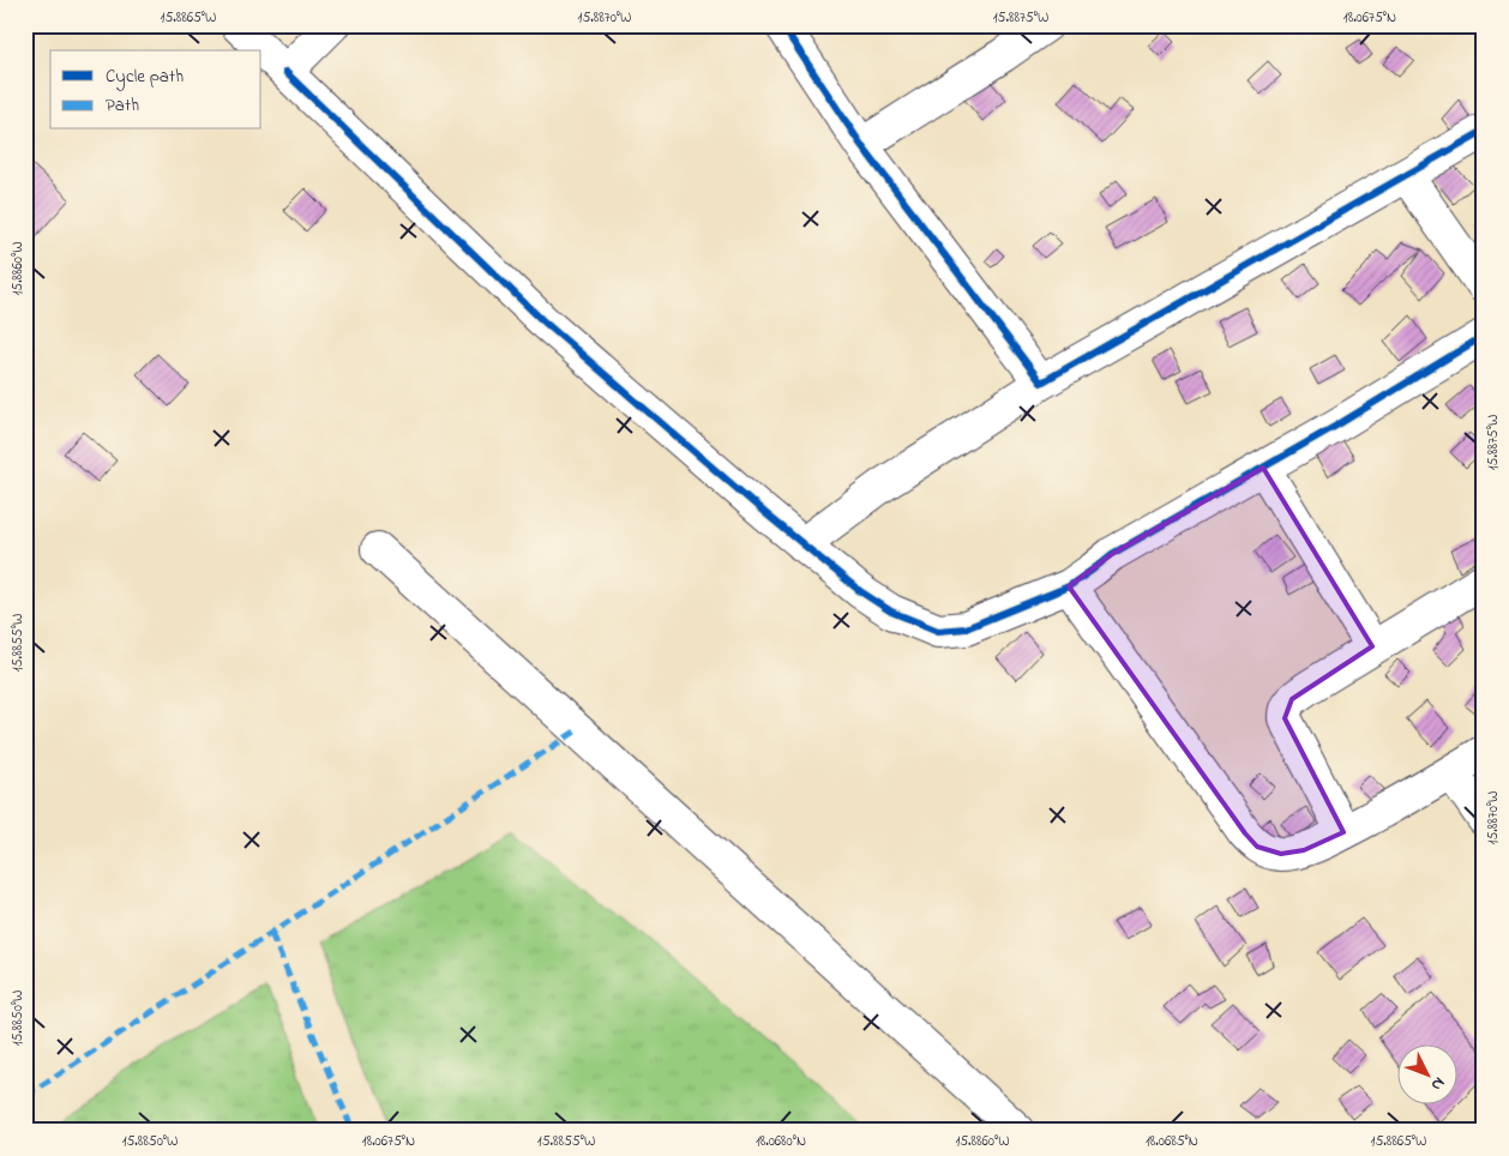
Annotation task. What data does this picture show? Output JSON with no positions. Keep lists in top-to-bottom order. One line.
{"legend":["Cycle path","Path"],"north":"bottom right","coordinates":["15.8865°W","15.8870°W","15.8875°W","18.0675°N","15.8860°W","15.8855°W","15.8850°W","18.0680°N","18.0685°N"]}
